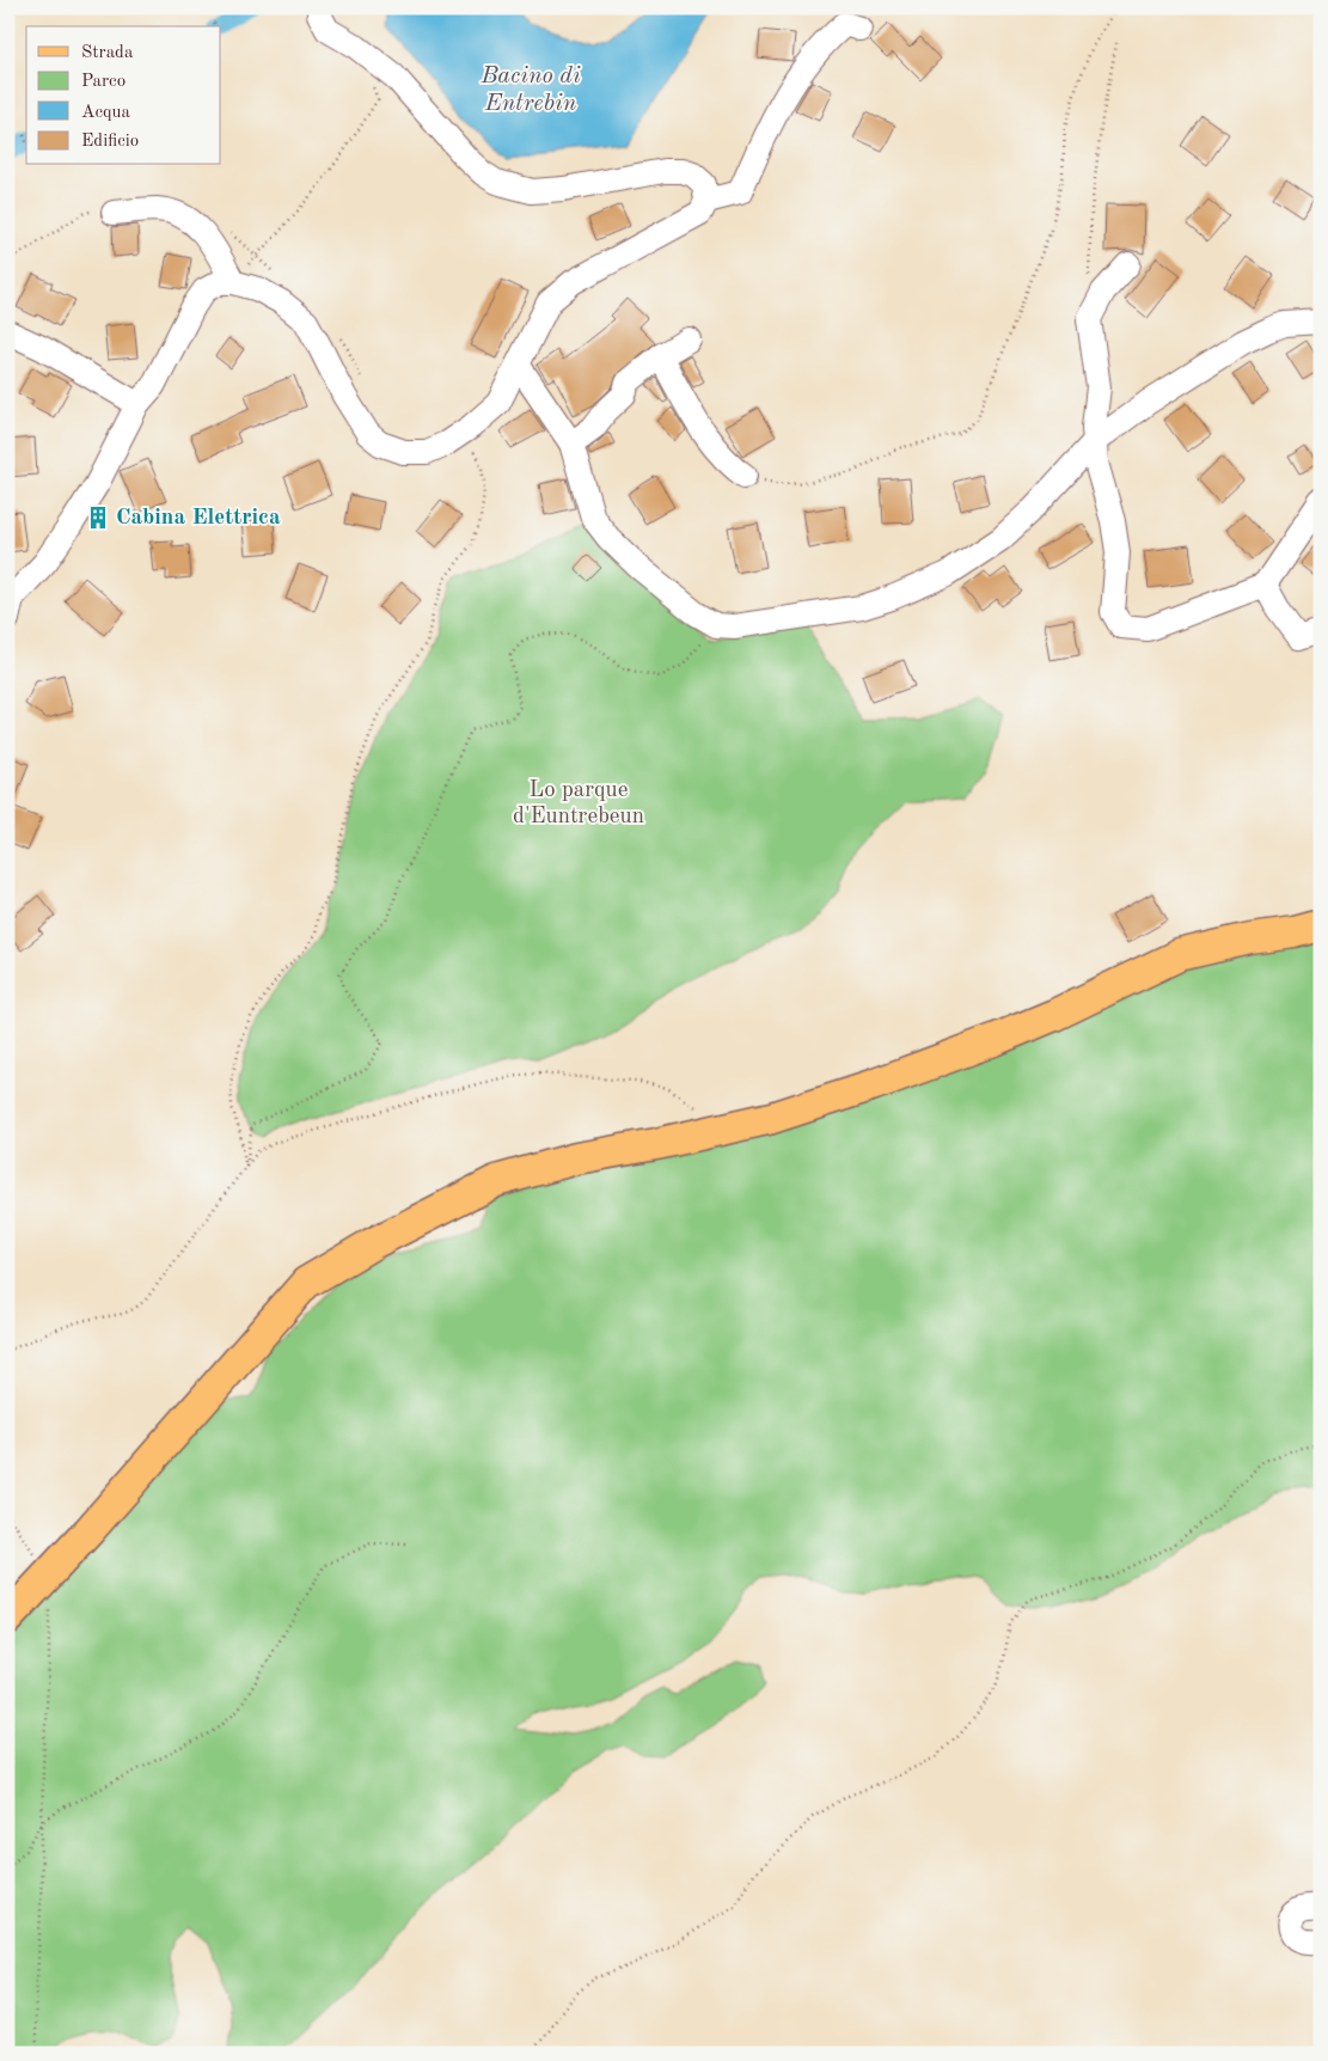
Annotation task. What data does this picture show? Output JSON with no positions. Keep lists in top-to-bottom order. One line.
{"water":["Bacino di Entrebin"],"parks":["Lo parque d'Euntrebeun"],"places":{"building":["Cabina Elettrica"]},"legend":["Strada","Parco","Acqua","Edificio"]}
